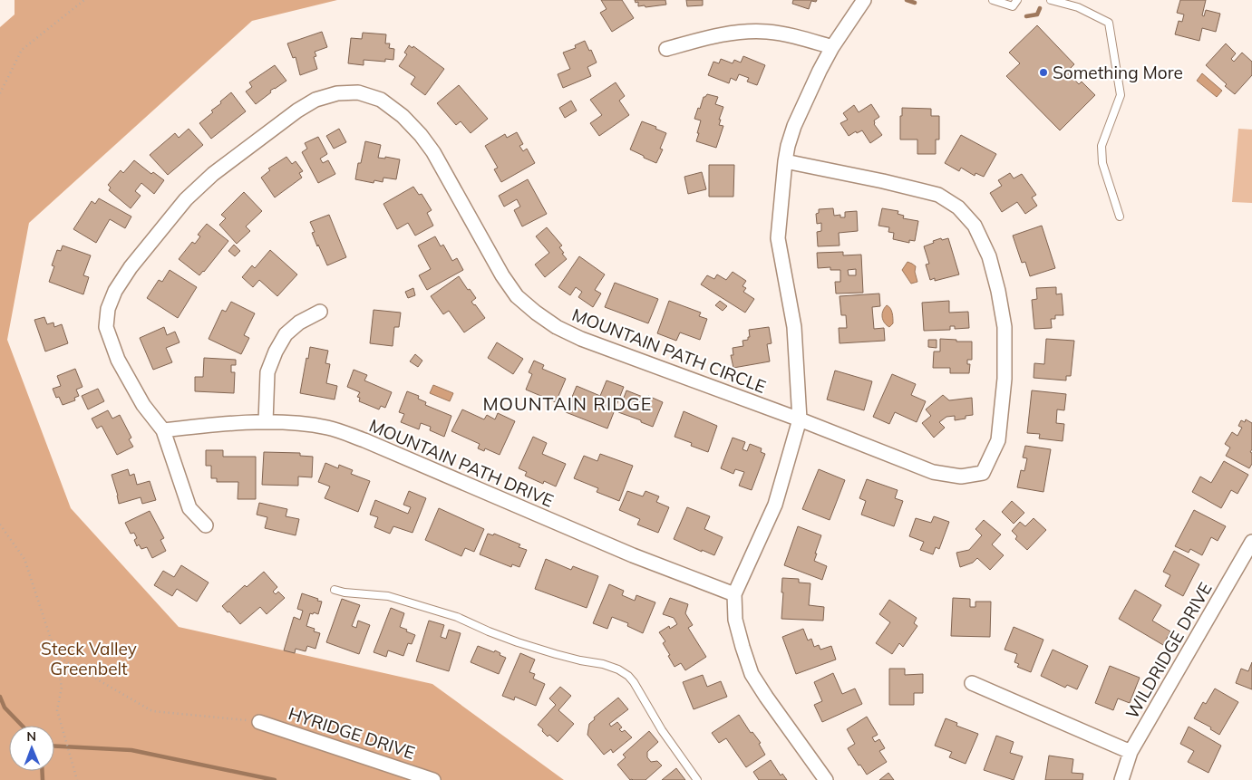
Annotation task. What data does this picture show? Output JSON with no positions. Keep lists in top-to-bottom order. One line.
{"streets":{"street":["MOUNTAIN PATH CIRCLE","MOUNTAIN PATH DRIVE","WILDRIDGE DRIVE","HYRIDGE DRIVE"]},"crossings":[["MOUNTAIN PATH CIRCLE","MOUNTAIN PATH DRIVE"]],"districts":["MOUNTAIN RIDGE"],"parks":["Steck Valley Greenbelt"],"places":["Something More"],"north":"top"}
